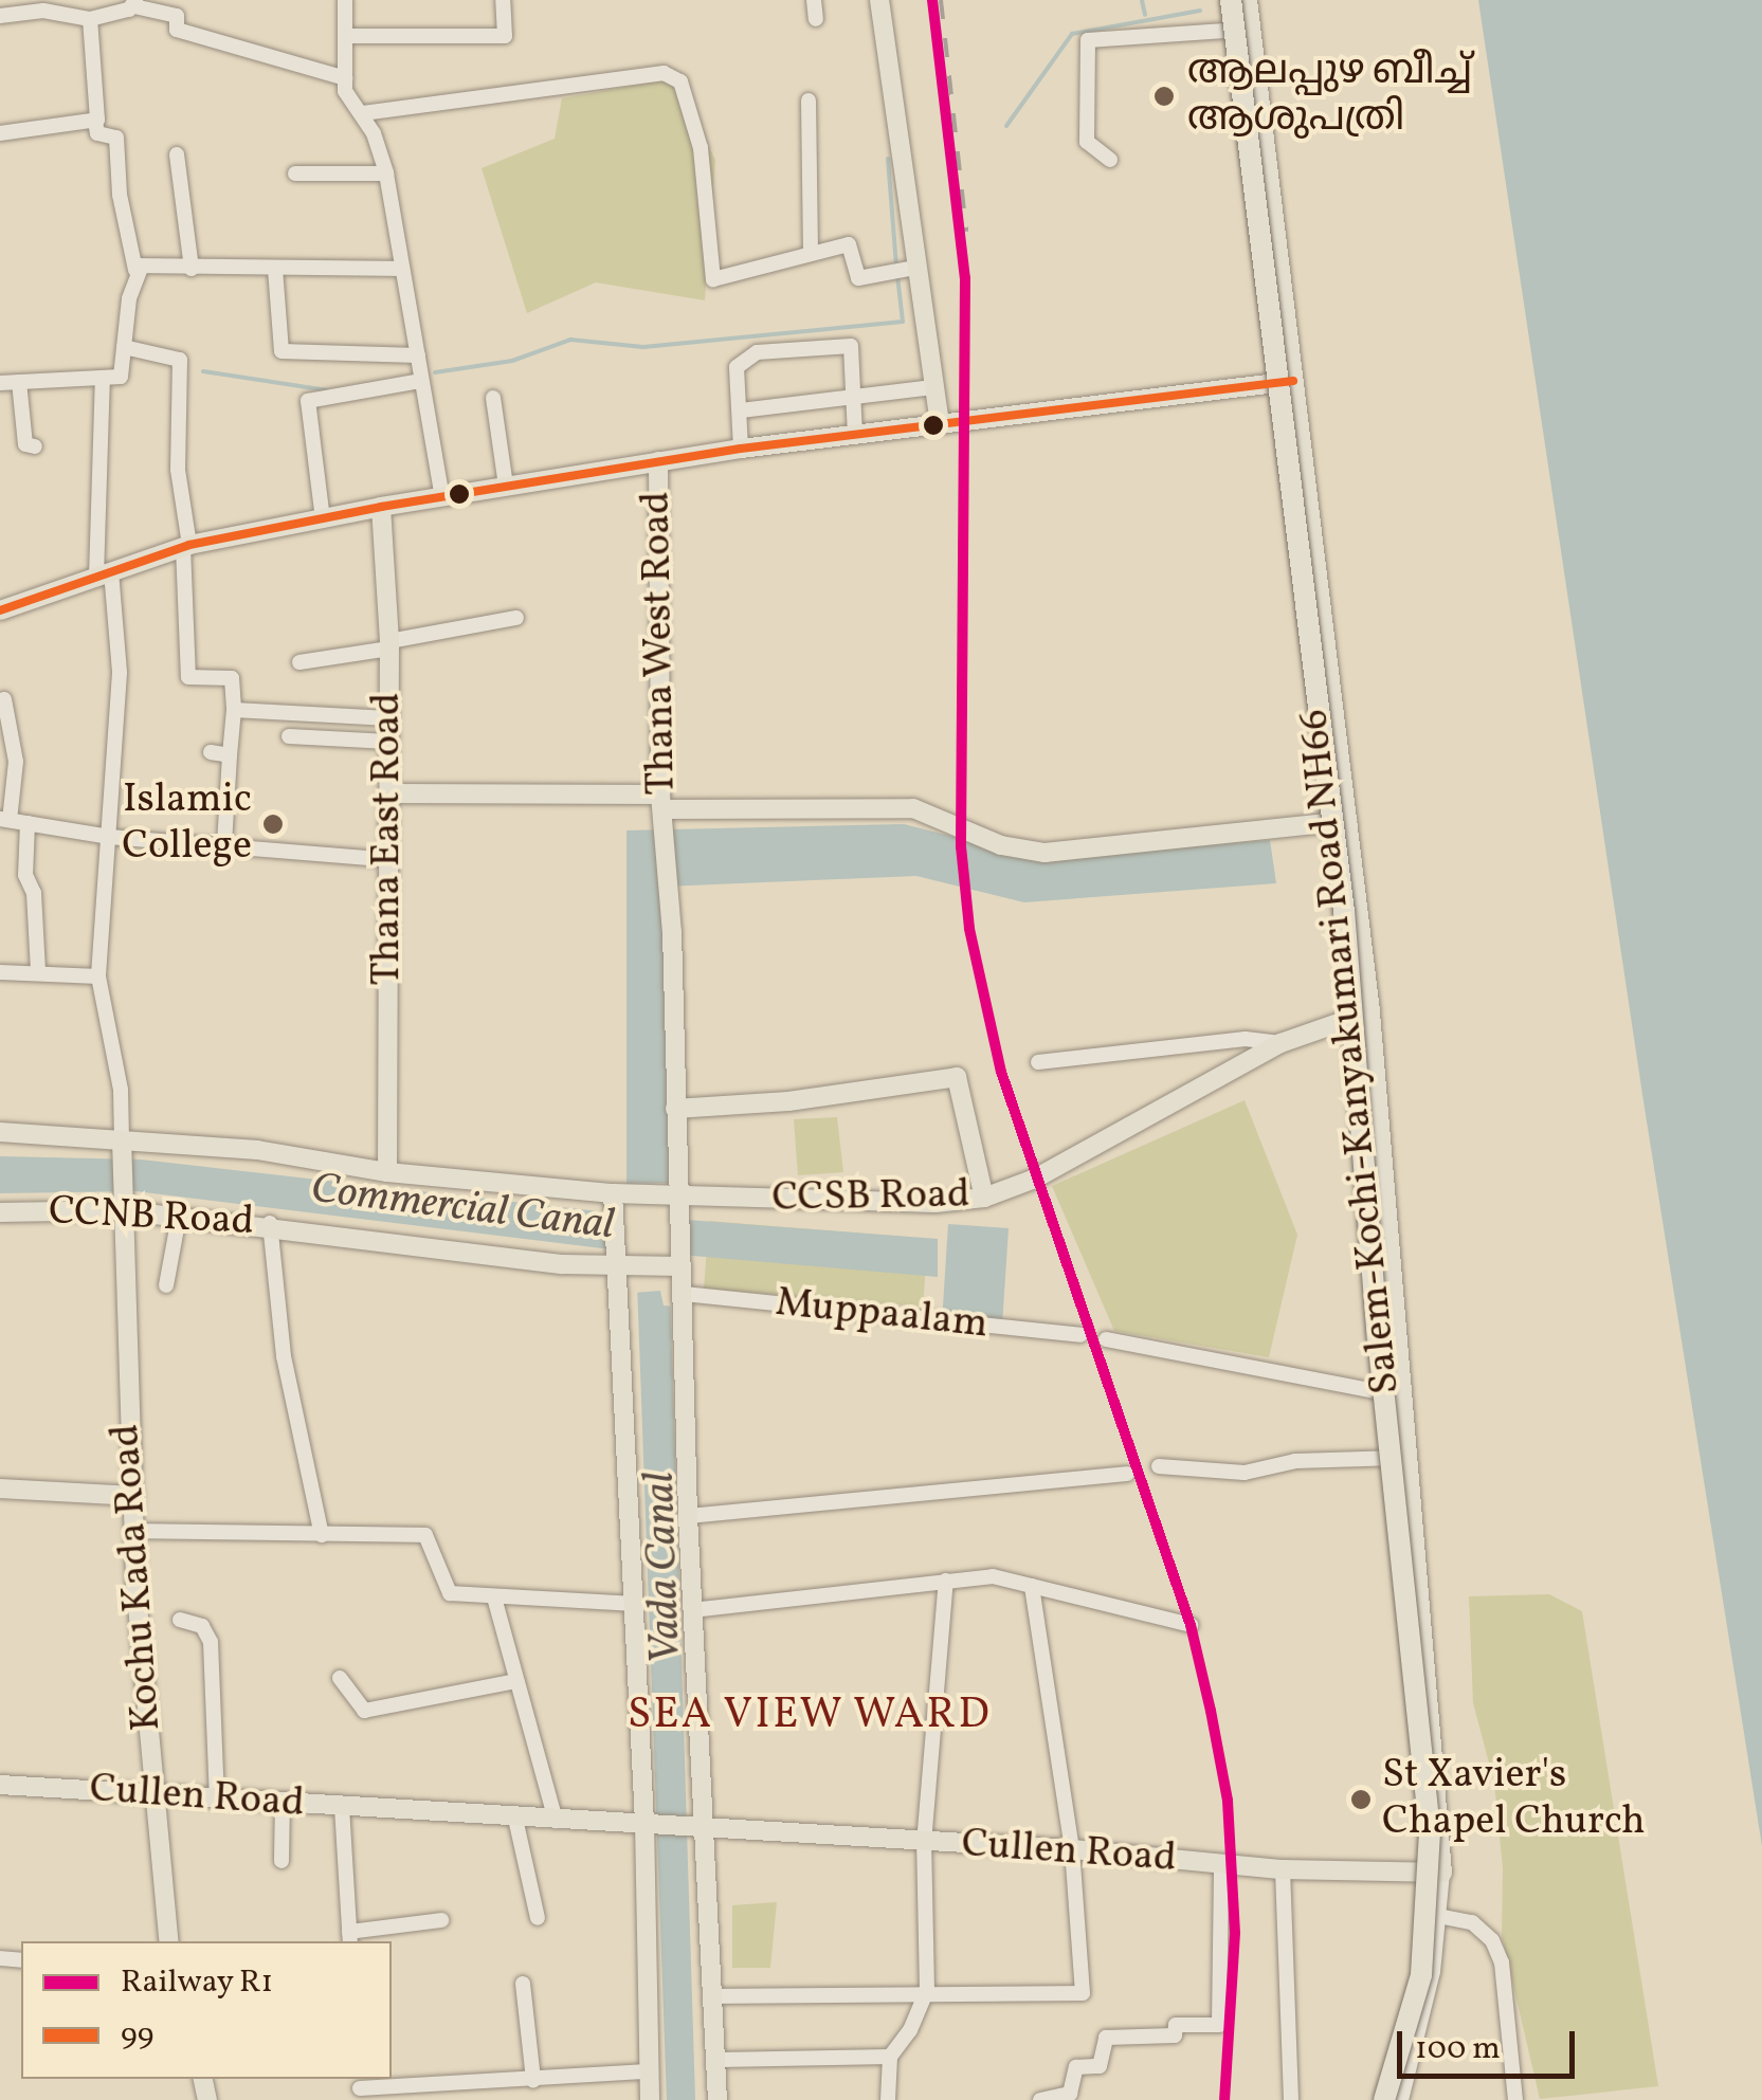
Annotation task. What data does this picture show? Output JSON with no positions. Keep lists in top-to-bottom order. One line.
{"streets":{"highway":["Salem-Kochi-Kanyakumari Road NH66"],"main road":["Thana West Road","Thana East Road","CCSB Road","CCNB Road","Kochu Kada Road","Cullen Road"],"street":["Muppaalam"]},"crossings":[["CCNB Road","Kochu Kada Road"],["Kochu Kada Road","Cullen Road"]],"districts":["SEA VIEW WARD"],"water":["Commercial Canal","Vada Canal"],"places":["ആലപ്പുഴ ബീച്ച് ആശുപത്രി","Islamic College","St Xavier's Chapel Church"],"lines":["rail line R1","transit line 99"],"legend":["Railway R1","99"],"scale_bar":"100 m"}
